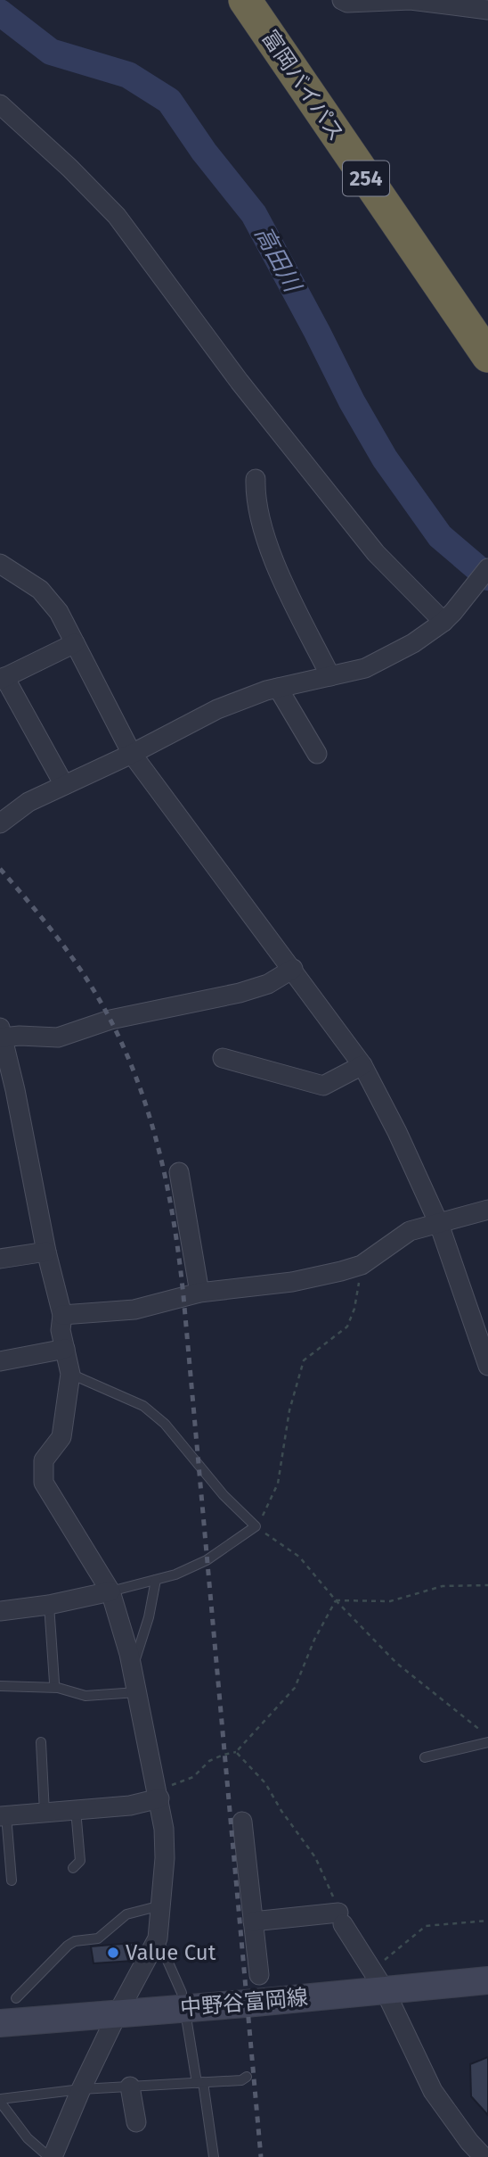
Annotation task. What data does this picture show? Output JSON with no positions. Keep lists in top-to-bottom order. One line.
{"streets":{"highway":["富岡バイパス","254"],"main road":["中野谷富岡線"]},"water":["高田川"],"places":["Value Cut"]}
